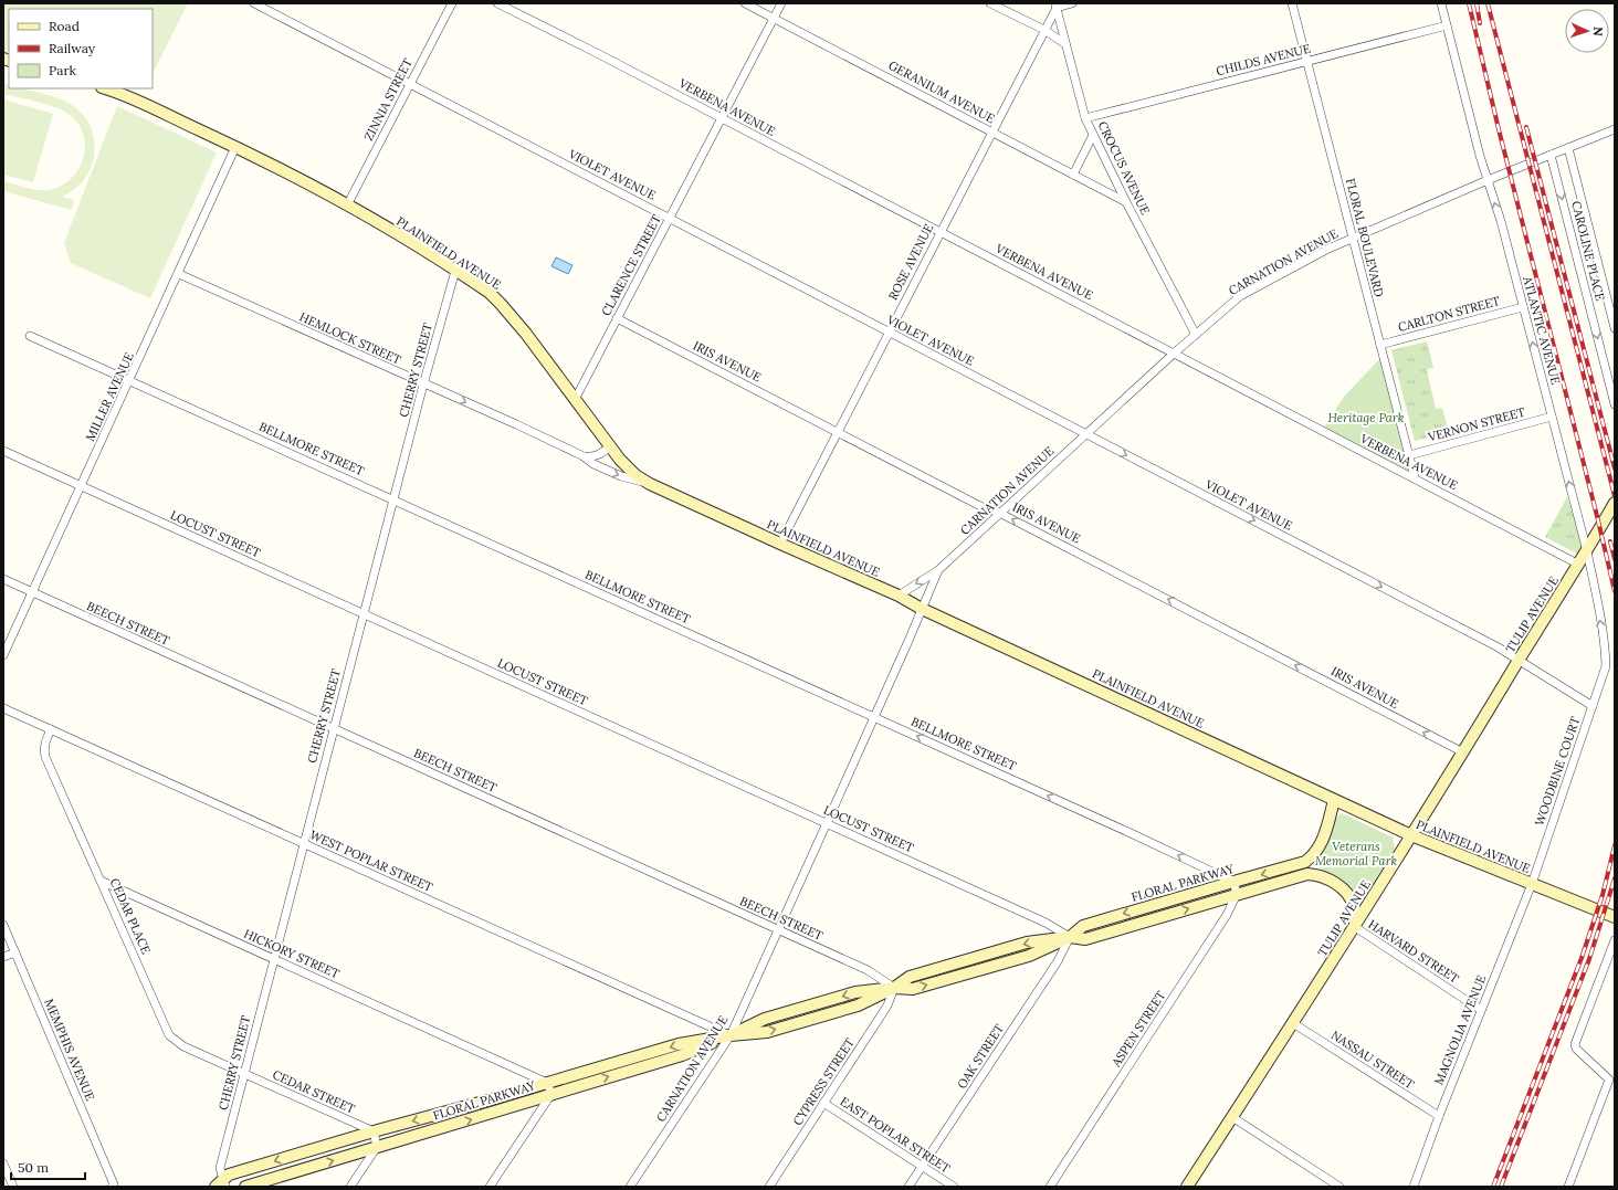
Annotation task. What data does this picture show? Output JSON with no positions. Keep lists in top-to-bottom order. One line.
{"streets":{"main road":["PLAINFIELD AVENUE","TULIP AVENUE","FLORAL PARKWAY"],"street":["CHILDS AVENUE","GERANIUM AVENUE","ZINNIA STREET","VERBENA AVENUE","CROCUS AVENUE","VIOLET AVENUE","FLORAL BOULEVARD","CAROLINE PLACE","ROSE AVENUE","CARNATION AVENUE","CLARENCE STREET","CARLTON STREET","ATLANTIC AVENUE","HEMLOCK STREET","IRIS AVENUE","CHERRY STREET","MILLER AVENUE","VERNON STREET","BELLMORE STREET","LOCUST STREET","BEECH STREET","WOODBINE COURT","WEST POPLAR STREET","CEDAR PLACE","HARVARD STREET","HICKORY STREET","ASPEN STREET","MAGNOLIA AVENUE","MEMPHIS AVENUE","OAK STREET","NASSAU STREET","CYPRESS STREET","CEDAR STREET","EAST POPLAR STREET"]},"crossings":[["CHILDS AVENUE","CROCUS AVENUE"],["CHILDS AVENUE","FLORAL BOULEVARD"],["CHILDS AVENUE","ATLANTIC AVENUE"],["GERANIUM AVENUE","CROCUS AVENUE"],["GERANIUM AVENUE","ROSE AVENUE"],["GERANIUM AVENUE","CLARENCE STREET"],["ZINNIA STREET","VIOLET AVENUE"],["ZINNIA STREET","PLAINFIELD AVENUE"],["VERBENA AVENUE","FLORAL BOULEVARD"],["VERBENA AVENUE","ROSE AVENUE"],["VERBENA AVENUE","CARNATION AVENUE"],["VERBENA AVENUE","CLARENCE STREET"],["VERBENA AVENUE","TULIP AVENUE"],["CROCUS AVENUE","ROSE AVENUE"],["CROCUS AVENUE","CARNATION AVENUE"],["VIOLET AVENUE","ROSE AVENUE"],["VIOLET AVENUE","CARNATION AVENUE"],["VIOLET AVENUE","CLARENCE STREET"],["VIOLET AVENUE","TULIP AVENUE"],["VIOLET AVENUE","WOODBINE COURT"],["FLORAL BOULEVARD","CARNATION AVENUE"],["FLORAL BOULEVARD","CARLTON STREET"],["FLORAL BOULEVARD","VERNON STREET"],["CAROLINE PLACE","CARNATION AVENUE"],["PLAINFIELD AVENUE","ROSE AVENUE"],["PLAINFIELD AVENUE","CARNATION AVENUE"],["PLAINFIELD AVENUE","CLARENCE STREET"],["PLAINFIELD AVENUE","HEMLOCK STREET"],["PLAINFIELD AVENUE","CHERRY STREET"],["PLAINFIELD AVENUE","MILLER AVENUE"],["PLAINFIELD AVENUE","TULIP AVENUE"],["PLAINFIELD AVENUE","WOODBINE COURT"],["PLAINFIELD AVENUE","MAGNOLIA AVENUE"],["ROSE AVENUE","IRIS AVENUE"],["CARNATION AVENUE","ATLANTIC AVENUE"],["CARNATION AVENUE","IRIS AVENUE"],["CARNATION AVENUE","BELLMORE STREET"],["CARNATION AVENUE","LOCUST STREET"],["CARNATION AVENUE","BEECH STREET"],["CARNATION AVENUE","WEST POPLAR STREET"],["CARNATION AVENUE","FLORAL PARKWAY"],["CLARENCE STREET","IRIS AVENUE"],["CARLTON STREET","ATLANTIC AVENUE"],["ATLANTIC AVENUE","VERNON STREET"],["ATLANTIC AVENUE","TULIP AVENUE"],["ATLANTIC AVENUE","WOODBINE COURT"],["HEMLOCK STREET","CHERRY STREET"],["HEMLOCK STREET","MILLER AVENUE"],["IRIS AVENUE","TULIP AVENUE"],["CHERRY STREET","BELLMORE STREET"],["CHERRY STREET","LOCUST STREET"],["CHERRY STREET","BEECH STREET"],["CHERRY STREET","WEST POPLAR STREET"],["CHERRY STREET","FLORAL PARKWAY"],["CHERRY STREET","CEDAR PLACE"],["CHERRY STREET","HICKORY STREET"],["CHERRY STREET","CEDAR STREET"],["MILLER AVENUE","BELLMORE STREET"],["MILLER AVENUE","LOCUST STREET"],["MILLER AVENUE","BEECH STREET"],["BELLMORE STREET","FLORAL PARKWAY"],["LOCUST STREET","FLORAL PARKWAY"],["LOCUST STREET","OAK STREET"],["TULIP AVENUE","HARVARD STREET"],["TULIP AVENUE","NASSAU STREET"],["BEECH STREET","FLORAL PARKWAY"],["BEECH STREET","CYPRESS STREET"],["WOODBINE COURT","MAGNOLIA AVENUE"],["WEST POPLAR STREET","FLORAL PARKWAY"],["WEST POPLAR STREET","CEDAR PLACE"],["FLORAL PARKWAY","HICKORY STREET"],["FLORAL PARKWAY","ASPEN STREET"],["FLORAL PARKWAY","OAK STREET"],["FLORAL PARKWAY","CYPRESS STREET"],["FLORAL PARKWAY","CEDAR STREET"],["CEDAR PLACE","HICKORY STREET"],["CEDAR PLACE","CEDAR STREET"],["HARVARD STREET","MAGNOLIA AVENUE"],["MAGNOLIA AVENUE","NASSAU STREET"],["OAK STREET","EAST POPLAR STREET"],["CYPRESS STREET","EAST POPLAR STREET"]],"one_way":["ATLANTIC AVENUE","HEMLOCK STREET","IRIS AVENUE"],"parks":["Heritage Park","Veterans Memorial Park"],"legend":["Road","Railway","Park"],"scale_bar":"50 m","north":"right"}
